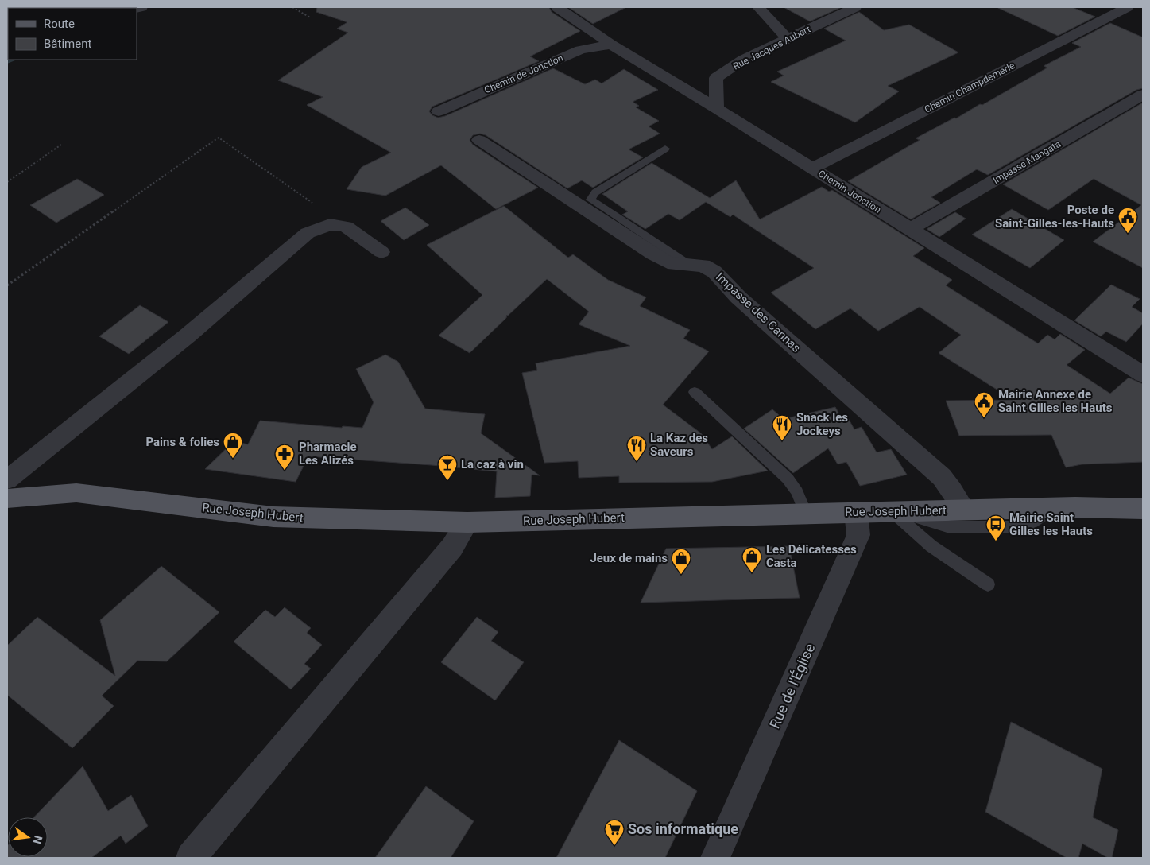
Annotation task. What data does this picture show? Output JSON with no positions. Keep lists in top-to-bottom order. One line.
{"streets":{"main road":["Rue Joseph Hubert"],"street":["Rue Jacques Aubert","Chemin de Jonction","Chemin Champdemerle","Impasse Mangata","Chemin Jonction","Impasse des Cannas","Rue de l'Église"]},"crossings":[["Rue Jacques Aubert","Chemin Jonction"],["Chemin de Jonction","Chemin Jonction"],["Chemin Champdemerle","Chemin Jonction"],["Impasse Mangata","Chemin Jonction"],["Impasse des Cannas","Rue Joseph Hubert"],["Rue Joseph Hubert","Rue de l'Église"]],"places":{"public building":["Poste de Saint-Gilles-les-Hauts","Mairie Annexe de Saint Gilles les Hauts"],"restaurant":["Snack les Jockeys","La Kaz des Saveurs"],"shop":["Pains & folies","Les Délicatesses Casta","Jeux de mains"],"pharmacy":["Pharmacie Les Alizés"],"bar":["La caz à vin"],"bus stop":["Mairie Saint Gilles les Hauts"],"supermarket":["Sos informatique"]},"legend":["Route","Bâtiment"],"north":"right"}
